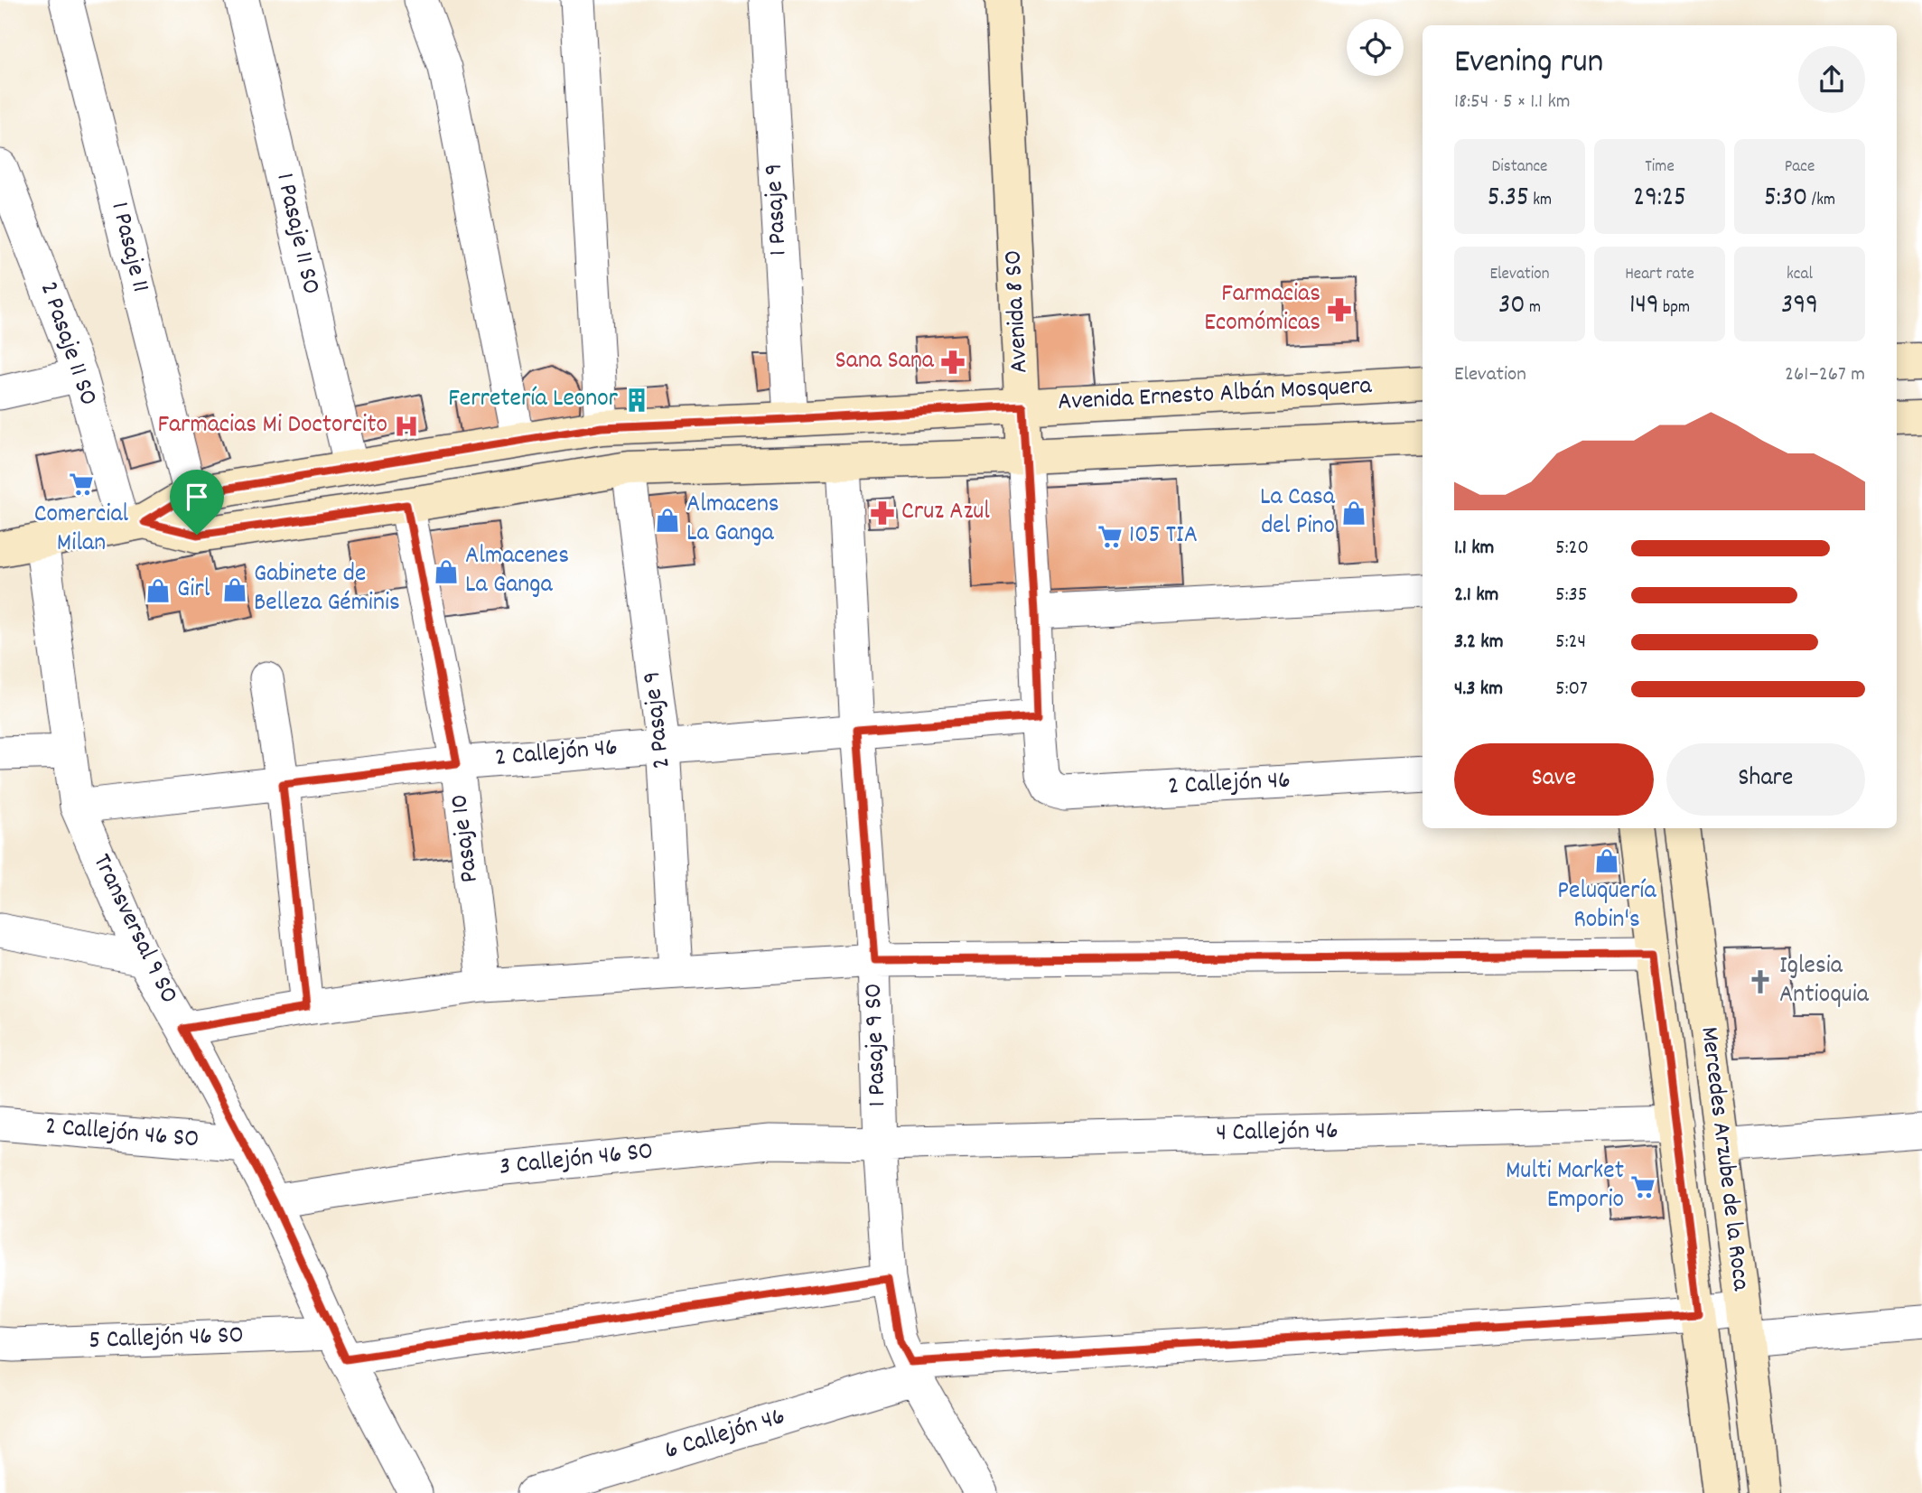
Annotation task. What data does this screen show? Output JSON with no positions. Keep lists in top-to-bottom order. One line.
{"streets":{"street":["1 Pasaje 9","1 Pasaje 11 SO","1 Pasaje 11","Avenida 8 SO","2 Pasaje 11 SO","Avenida Ernesto Albán Mosquera","2 Pasaje 9","2 Callejón 46","Pasaje 10","Transversal 9 SO","1 Pasaje 9 SO","4 Callejón 46","2 Callejón 46 SO","Mercedes Arzube de la Roca","3 Callejón 46 SO","5 Callejón 46 SO","6 Callejón 46"]},"crossings":[["1 Pasaje 9","Avenida Ernesto Albán Mosquera"],["1 Pasaje 11 SO","Avenida Ernesto Albán Mosquera"],["1 Pasaje 11","Avenida Ernesto Albán Mosquera"],["Avenida 8 SO","Avenida Ernesto Albán Mosquera"],["Avenida 8 SO","2 Callejón 46"],["2 Pasaje 11 SO","Avenida Ernesto Albán Mosquera"],["Avenida Ernesto Albán Mosquera","2 Pasaje 9"],["Avenida Ernesto Albán Mosquera","Pasaje 10"],["Avenida Ernesto Albán Mosquera","Transversal 9 SO"],["Avenida Ernesto Albán Mosquera","1 Pasaje 9 SO"],["2 Pasaje 9","2 Callejón 46"],["2 Callejón 46","Pasaje 10"],["2 Callejón 46","Transversal 9 SO"],["2 Callejón 46","1 Pasaje 9 SO"],["Transversal 9 SO","2 Callejón 46 SO"],["Transversal 9 SO","3 Callejón 46 SO"],["Transversal 9 SO","5 Callejón 46 SO"],["1 Pasaje 9 SO","4 Callejón 46"],["1 Pasaje 9 SO","3 Callejón 46 SO"],["1 Pasaje 9 SO","5 Callejón 46 SO"],["1 Pasaje 9 SO","6 Callejón 46"],["4 Callejón 46","Mercedes Arzube de la Roca"],["4 Callejón 46","3 Callejón 46 SO"]],"places":{"pharmacy":["Farmacias Ecomómicas","Sana Sana","Cruz Azul"],"building":["Ferretería Leonor"],"hospital":["Farmacias Mi Doctorcito"],"supermarket":["Comercial Milan","105 TIA","Multi Market Emporio"],"shop":["La Casa del Pino","Almacens La Ganga","Almacenes La Ganga","Gabinete de Belleza Géminis","Girl","Peluquería Robin's"],"church":["Iglesia Antioquia"]},"page":{"heading":["Evening run","18:54 · 5 × 1.1 km"],"stats":[["Distance","5.35 km"],["Time","29:25"],["Pace","5:30 /km"],["Elevation","30 m"],["Heart rate","149 bpm"],["kcal","399"]],"chart":["Elevation","261–267 m"],"list":[{"name":"1.1 km","note":"5:20"},{"name":"2.1 km","note":"5:35"},{"name":"3.2 km","note":"5:24"},{"name":"4.3 km","note":"5:07"}],"buttons":["Save","Share"]}}
